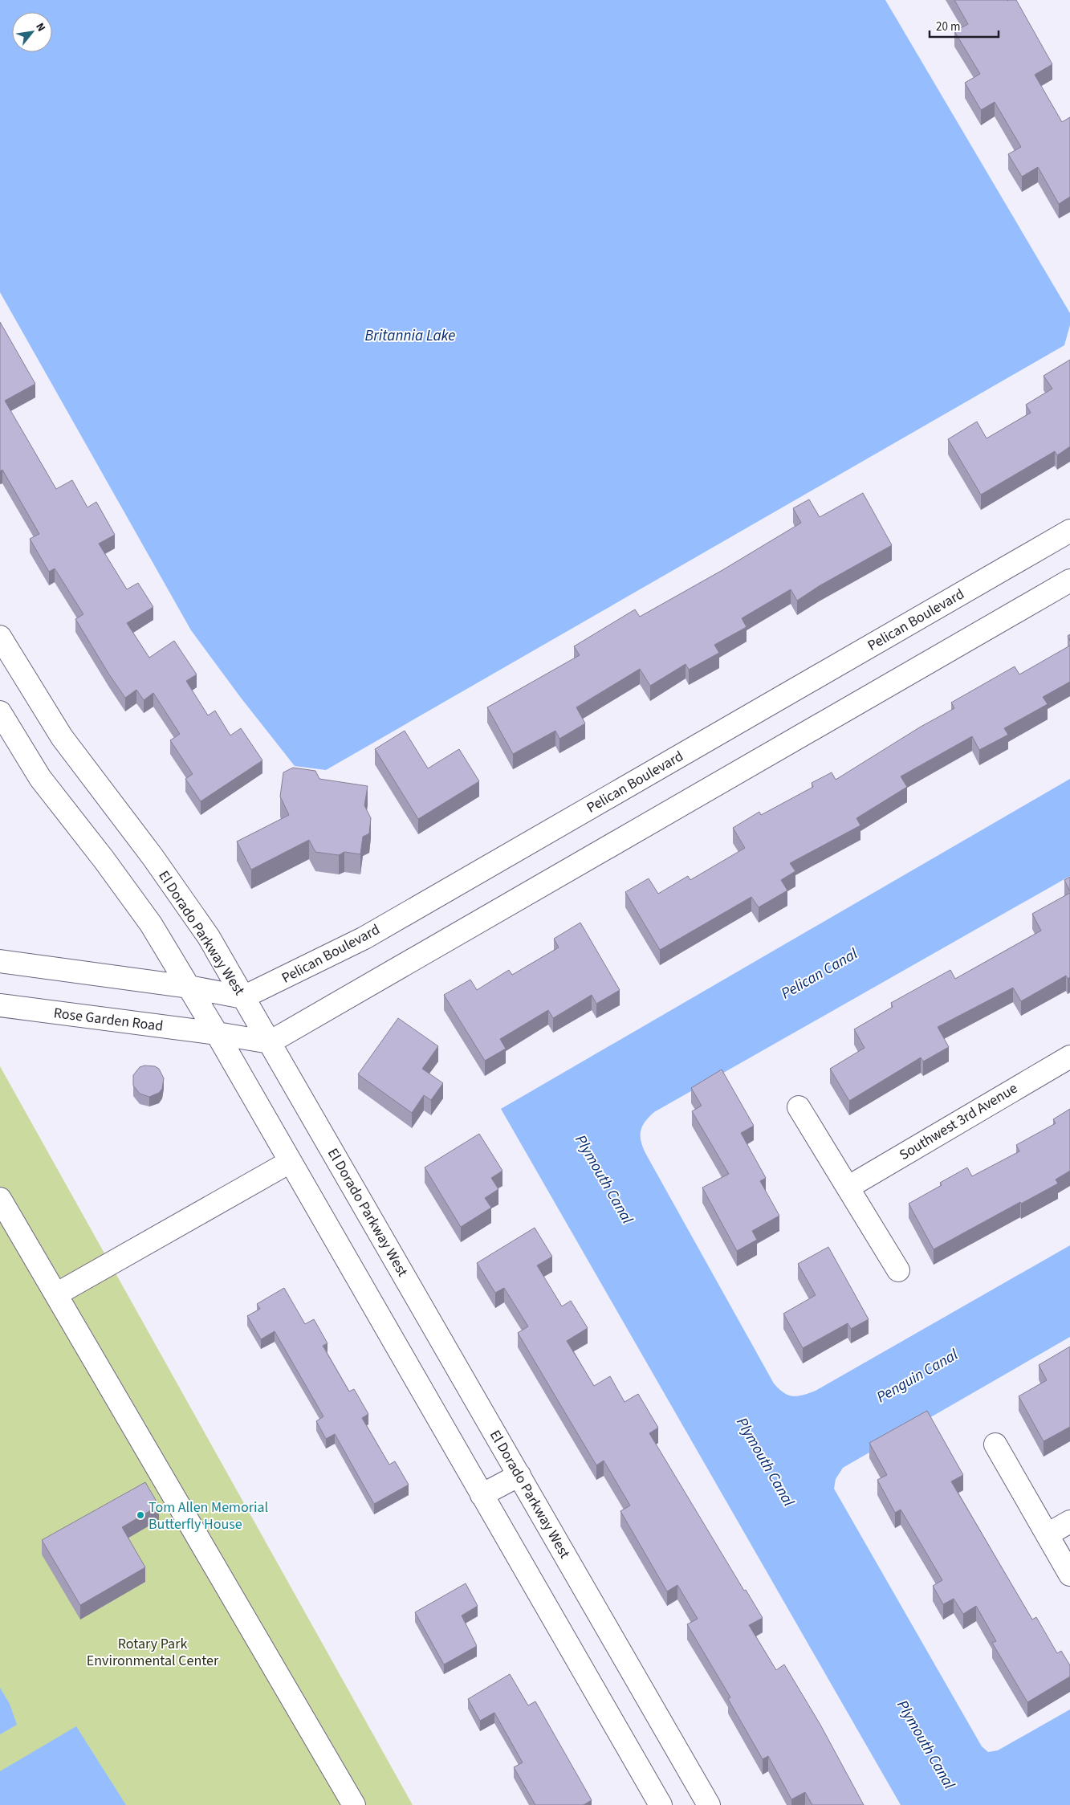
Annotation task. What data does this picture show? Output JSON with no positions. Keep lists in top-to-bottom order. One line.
{"streets":{"street":["Pelican Boulevard","El Dorado Parkway West","Rose Garden Road","Southwest 3rd Avenue"]},"crossings":[["Pelican Boulevard","El Dorado Parkway West"]],"water":["Britannia Lake","Pelican Canal","Plymouth Canal","Penguin Canal"],"parks":["Rotary Park Environmental Center"],"places":["Tom Allen Memorial Butterfly House"],"scale_bar":"20 m","north":"top right"}
